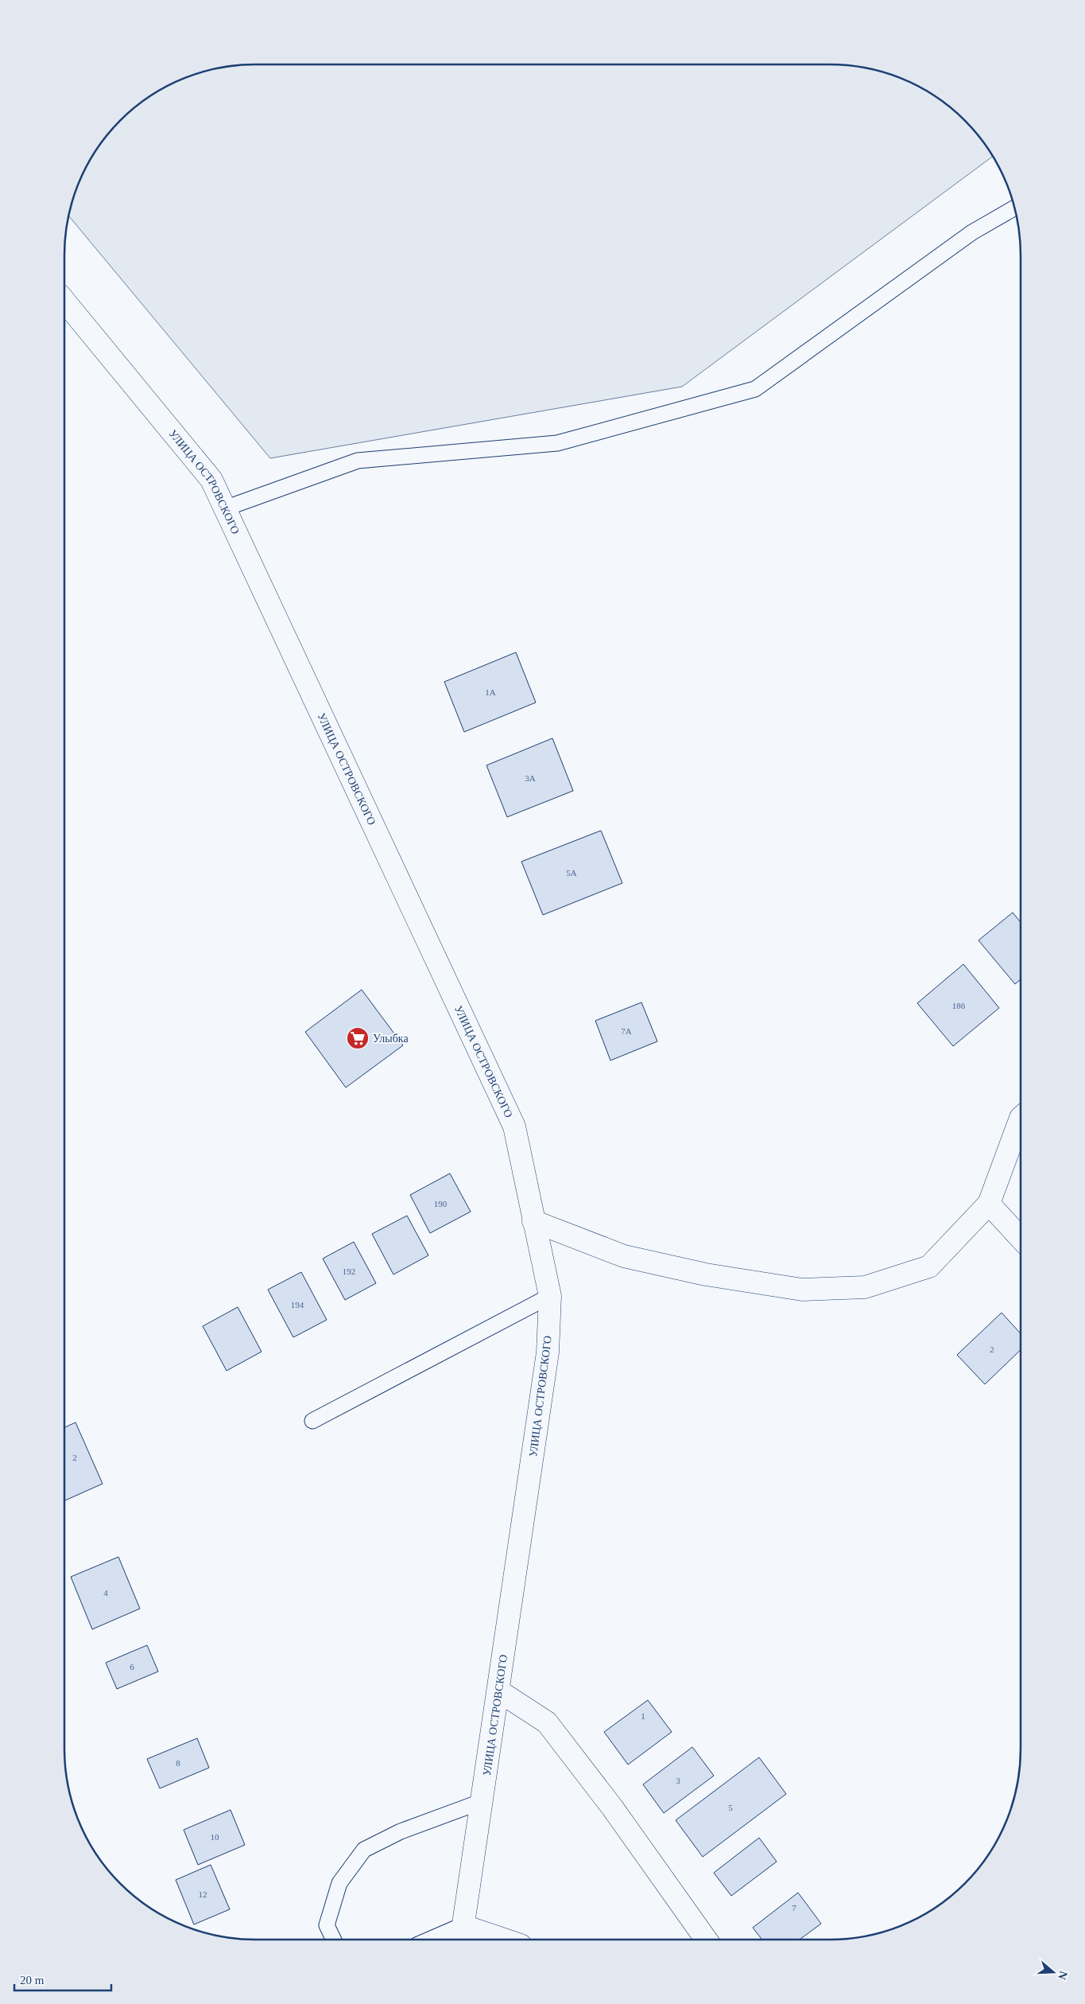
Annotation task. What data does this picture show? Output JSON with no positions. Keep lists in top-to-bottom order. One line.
{"streets":{"street":["УЛИЦА ОСТРОВСКОГО"]},"places":{"supermarket":["Улыбка"]},"house_numbers":["1А","3А","5А","186","7А","190","192","194","2","2","4","6","1","8","3","5","10","12","7"],"scale_bar":"20 m","north":"right"}
